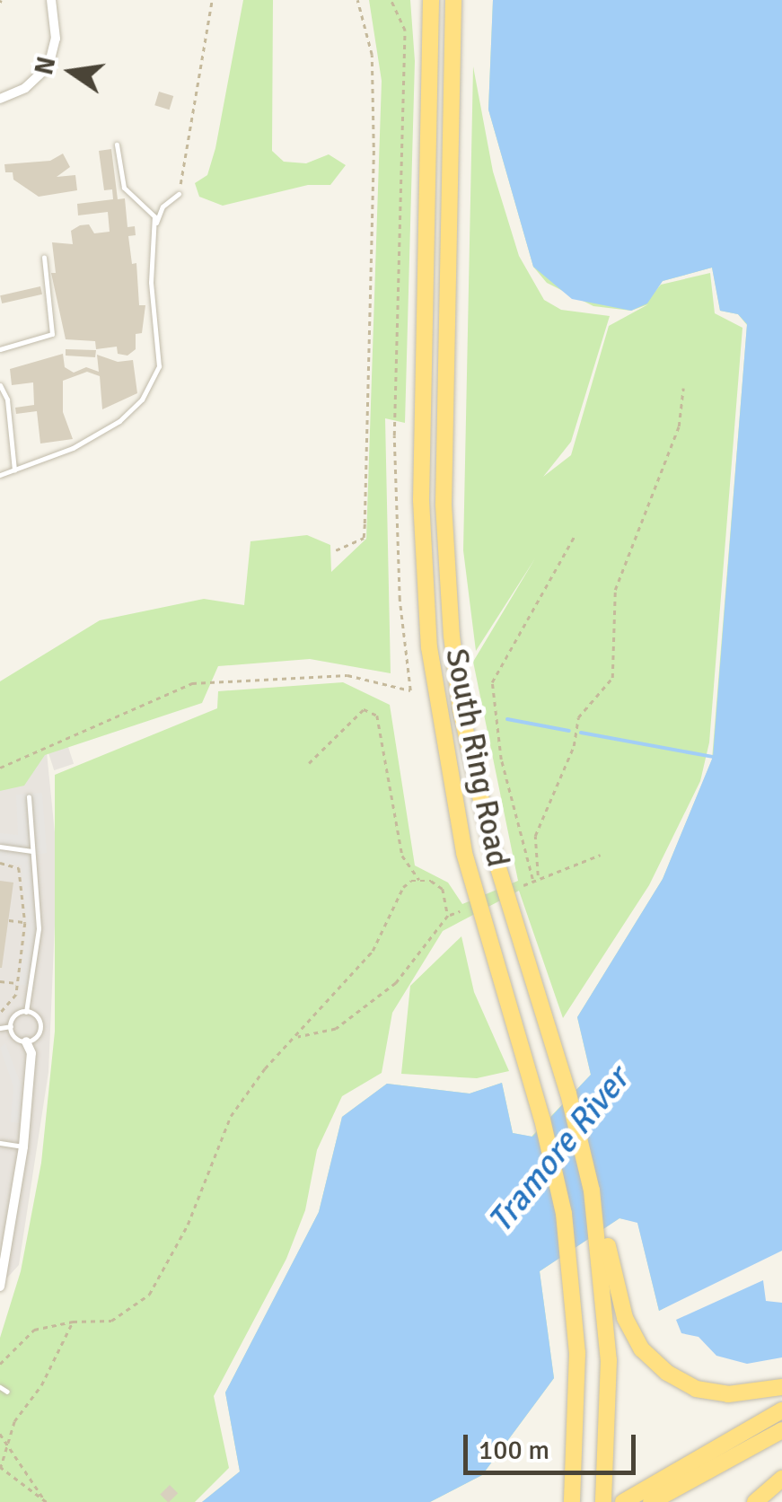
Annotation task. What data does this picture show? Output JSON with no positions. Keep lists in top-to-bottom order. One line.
{"streets":{"highway":["South Ring Road"]},"water":["Tramore River"],"scale_bar":"100 m","north":"left"}
